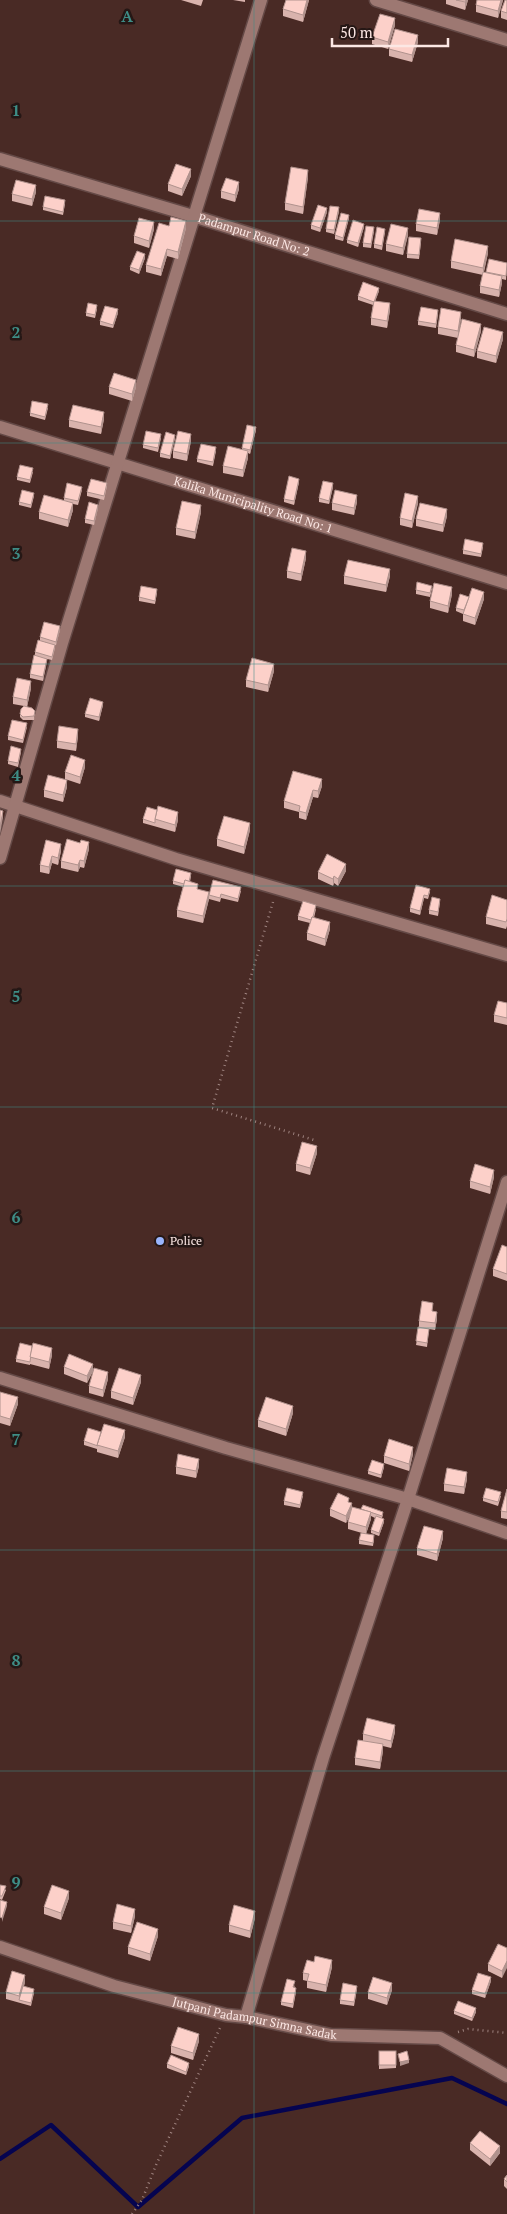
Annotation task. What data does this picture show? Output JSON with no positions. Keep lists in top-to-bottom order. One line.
{"streets":{"street":["Padampur Road No: 2","Kalika Municipality Road No: 1","Jutpani Padampur Simna Sadak"]},"places":["Police"],"scale_bar":"50 m","grid":{"columns":["A"],"rows":["1","2","3","4","5","6","7","8","9"]}}
